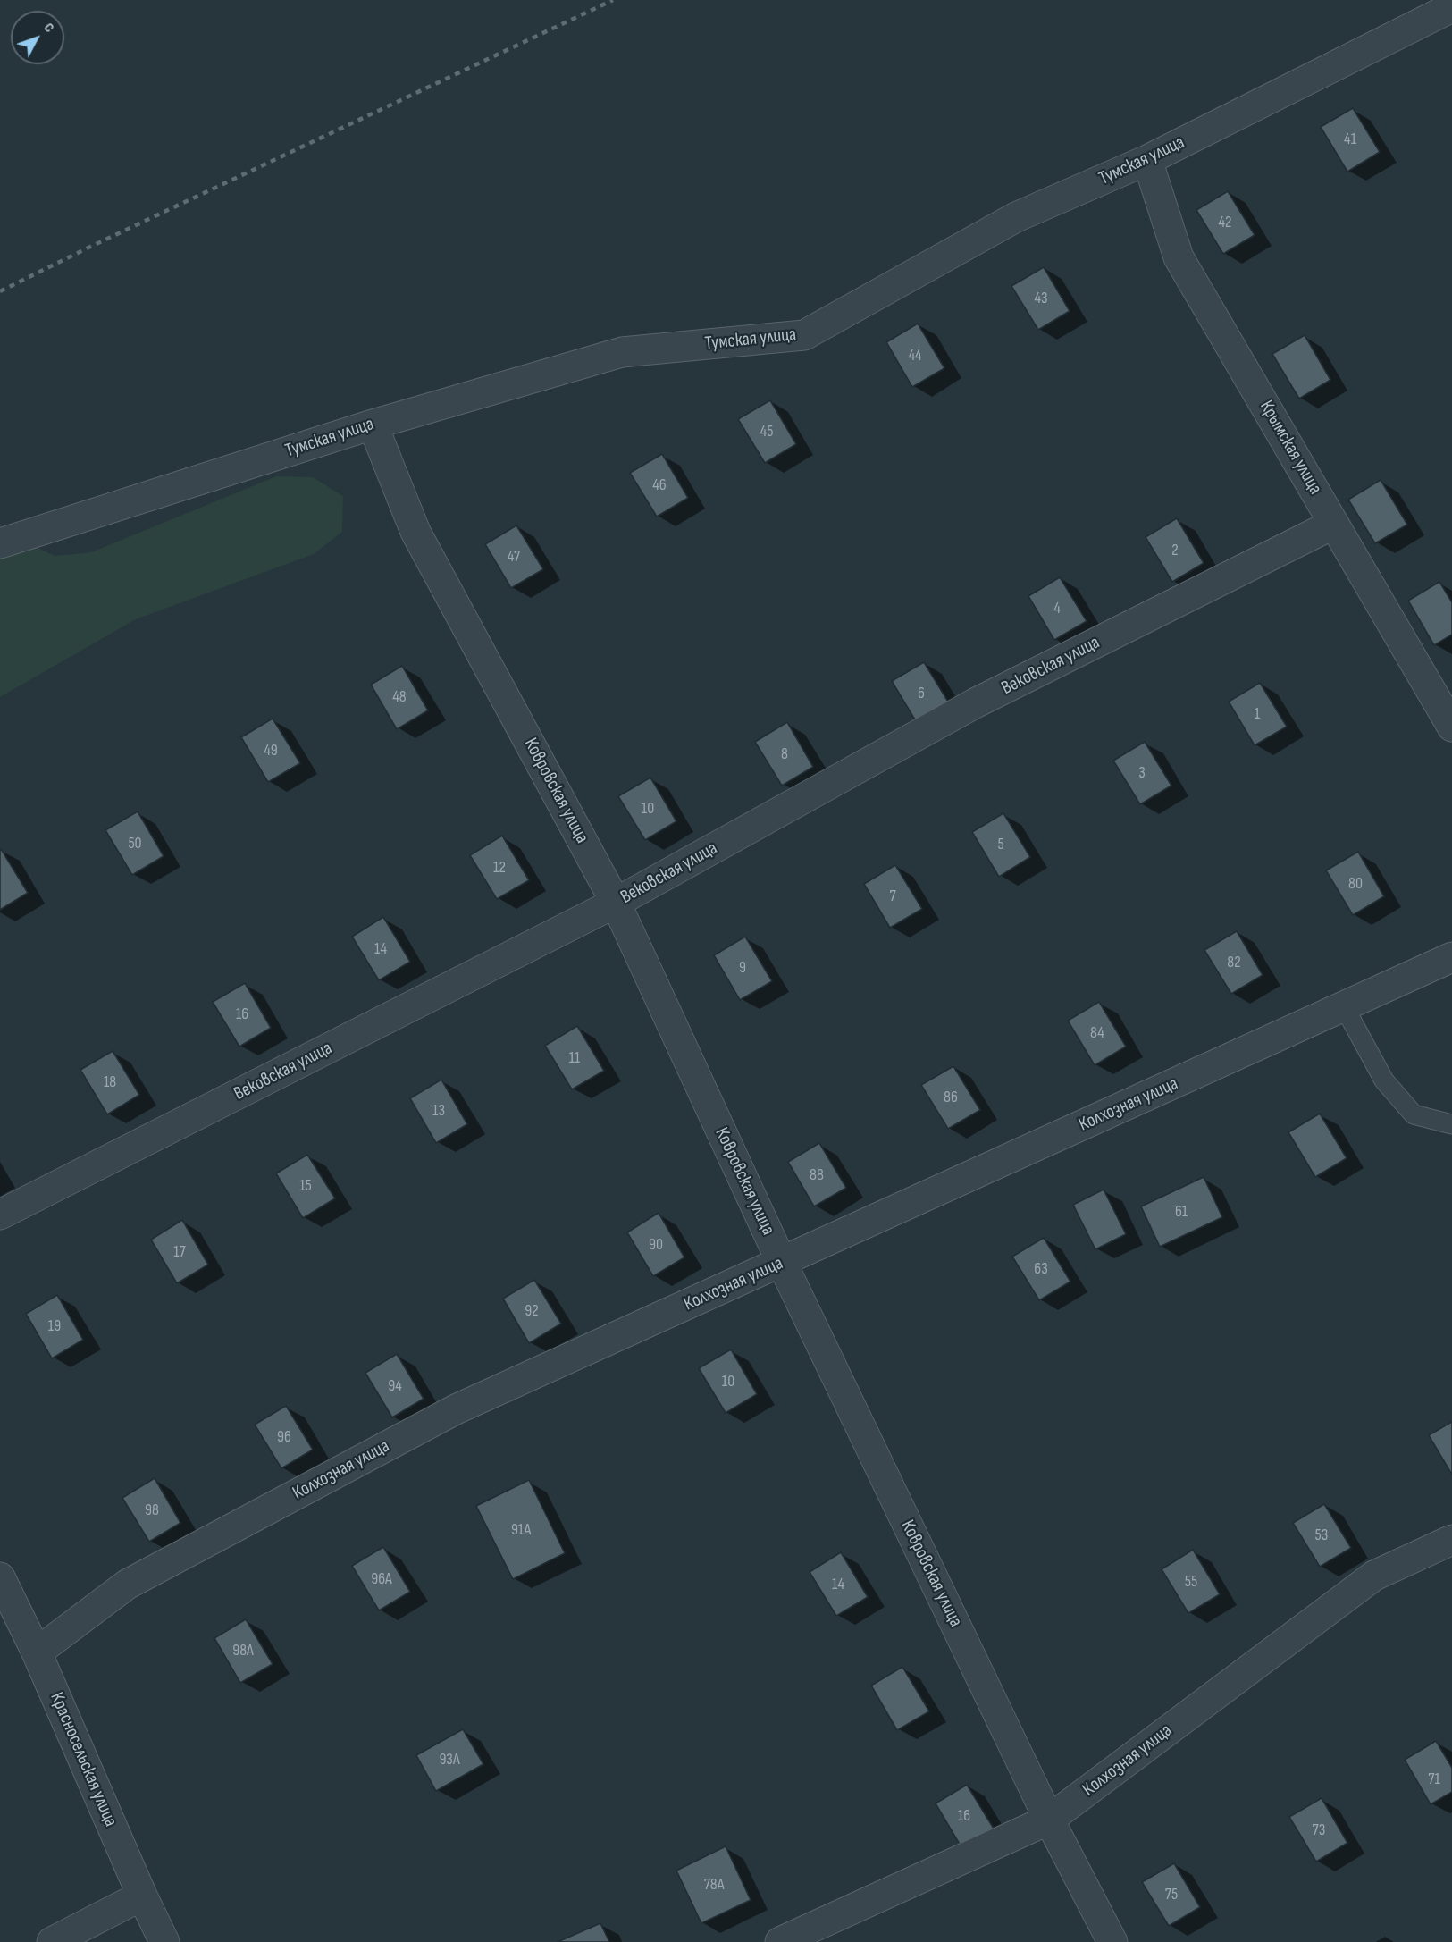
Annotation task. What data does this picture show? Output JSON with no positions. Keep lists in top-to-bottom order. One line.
{"streets":{"street":["Тумская улица","Крымская улица","Вековская улица","Ковровская улица","Колхозная улица","Красносельская улица"]},"crossings":[["Тумская улица","Крымская улица"],["Тумская улица","Ковровская улица"],["Крымская улица","Вековская улица"],["Вековская улица","Ковровская улица"],["Ковровская улица","Колхозная улица"],["Колхозная улица","Красносельская улица"]],"house_numbers":["41","42","43","44","45","46","2","47","4","6","48","1","49","8","3","10","50","5","12","80","7","14","82","9","16","84","11","18","86","13","88","15","61","90","17","63","92","19","10","94","96","98","91А","53","96А","55","14","98А","93А","71","16","73","78А","75"],"north":"top right"}
